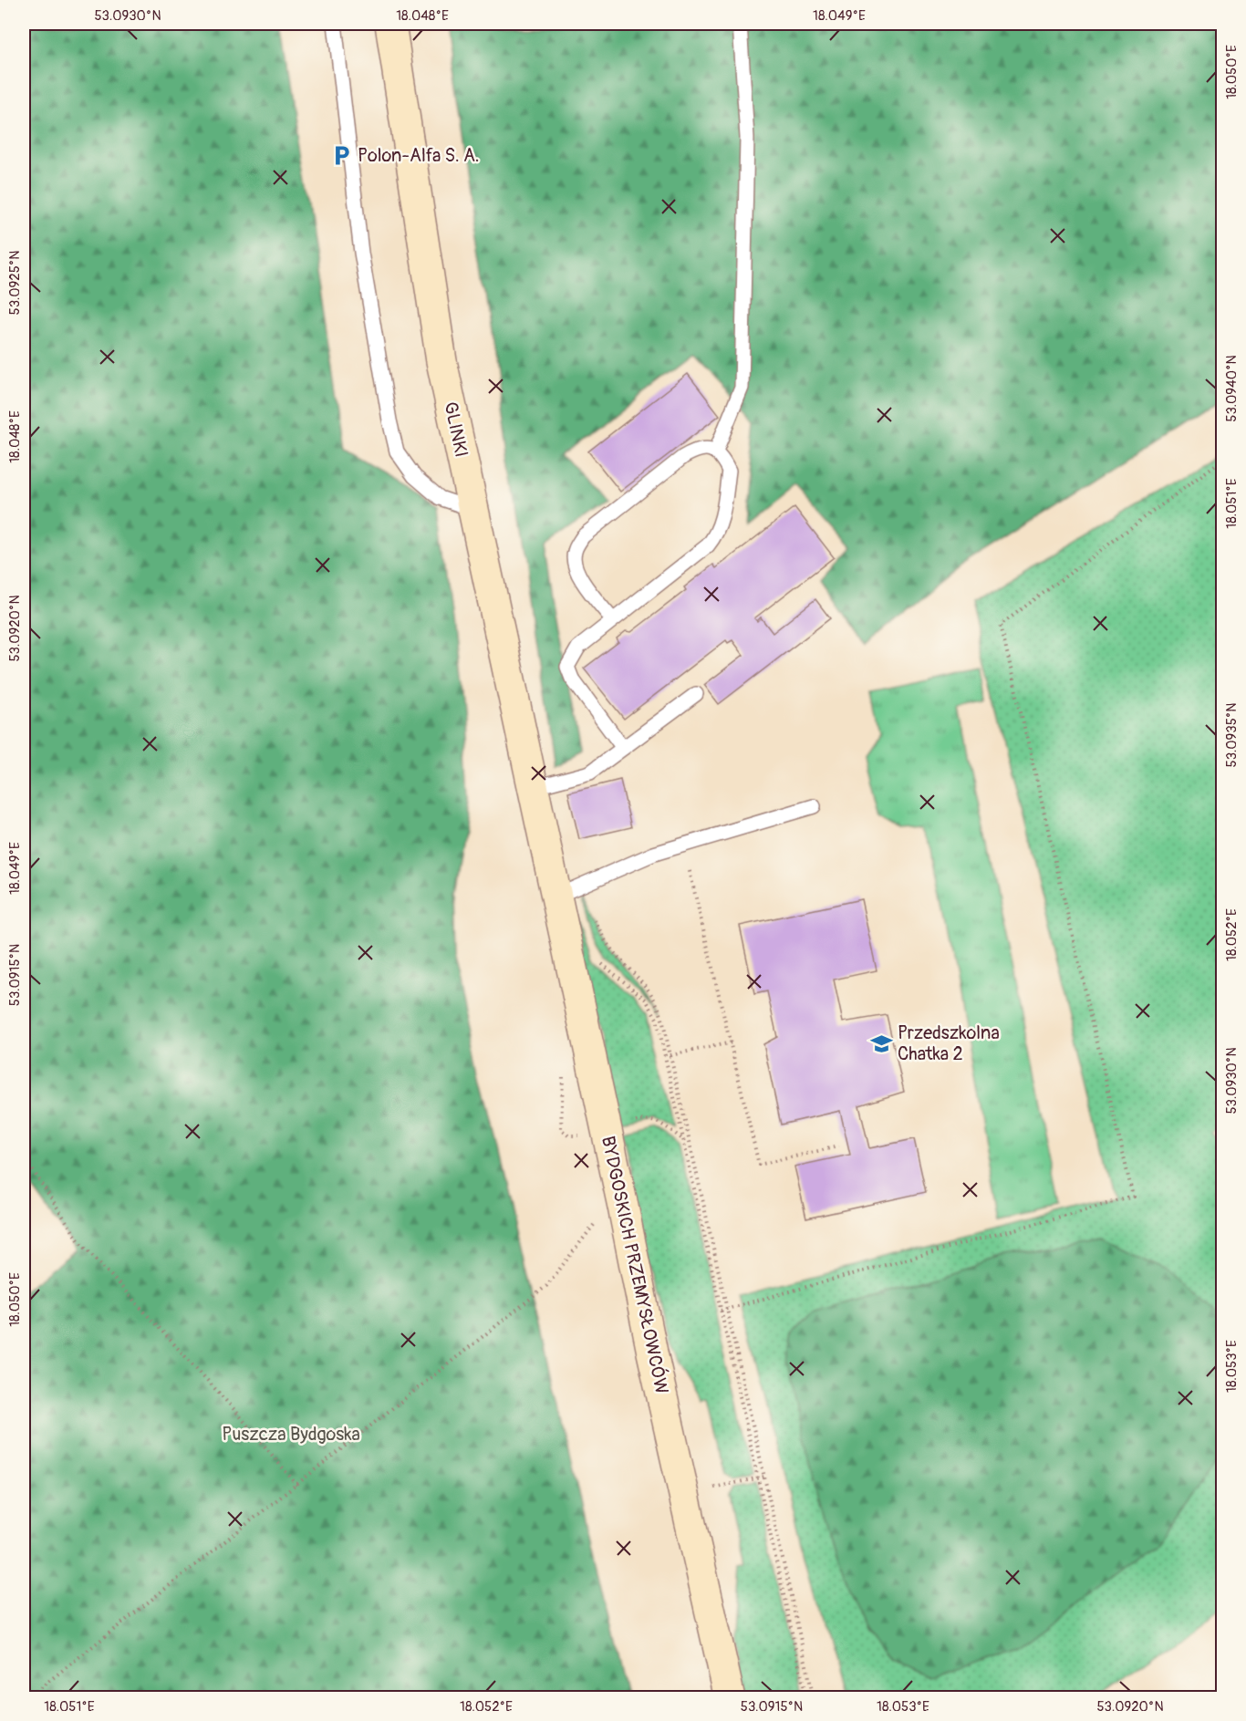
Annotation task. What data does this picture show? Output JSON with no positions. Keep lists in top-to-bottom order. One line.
{"streets":{"street":["GLINKI","BYDGOSKICH PRZEMYSŁOWCÓW"]},"crossings":[["GLINKI","BYDGOSKICH PRZEMYSŁOWCÓW"]],"parks":["Puszcza Bydgoska"],"places":{"parking":["Polon-Alfa S. A."],"school or university":["Przedszkolna Chatka 2"]},"coordinates":["53.0930°N","18.048°E","18.049°E","18.050°E","53.0925°N","53.0940°N","18.051°E","53.0920°N","53.0935°N","18.052°E","53.0915°N","18.053°E"]}
